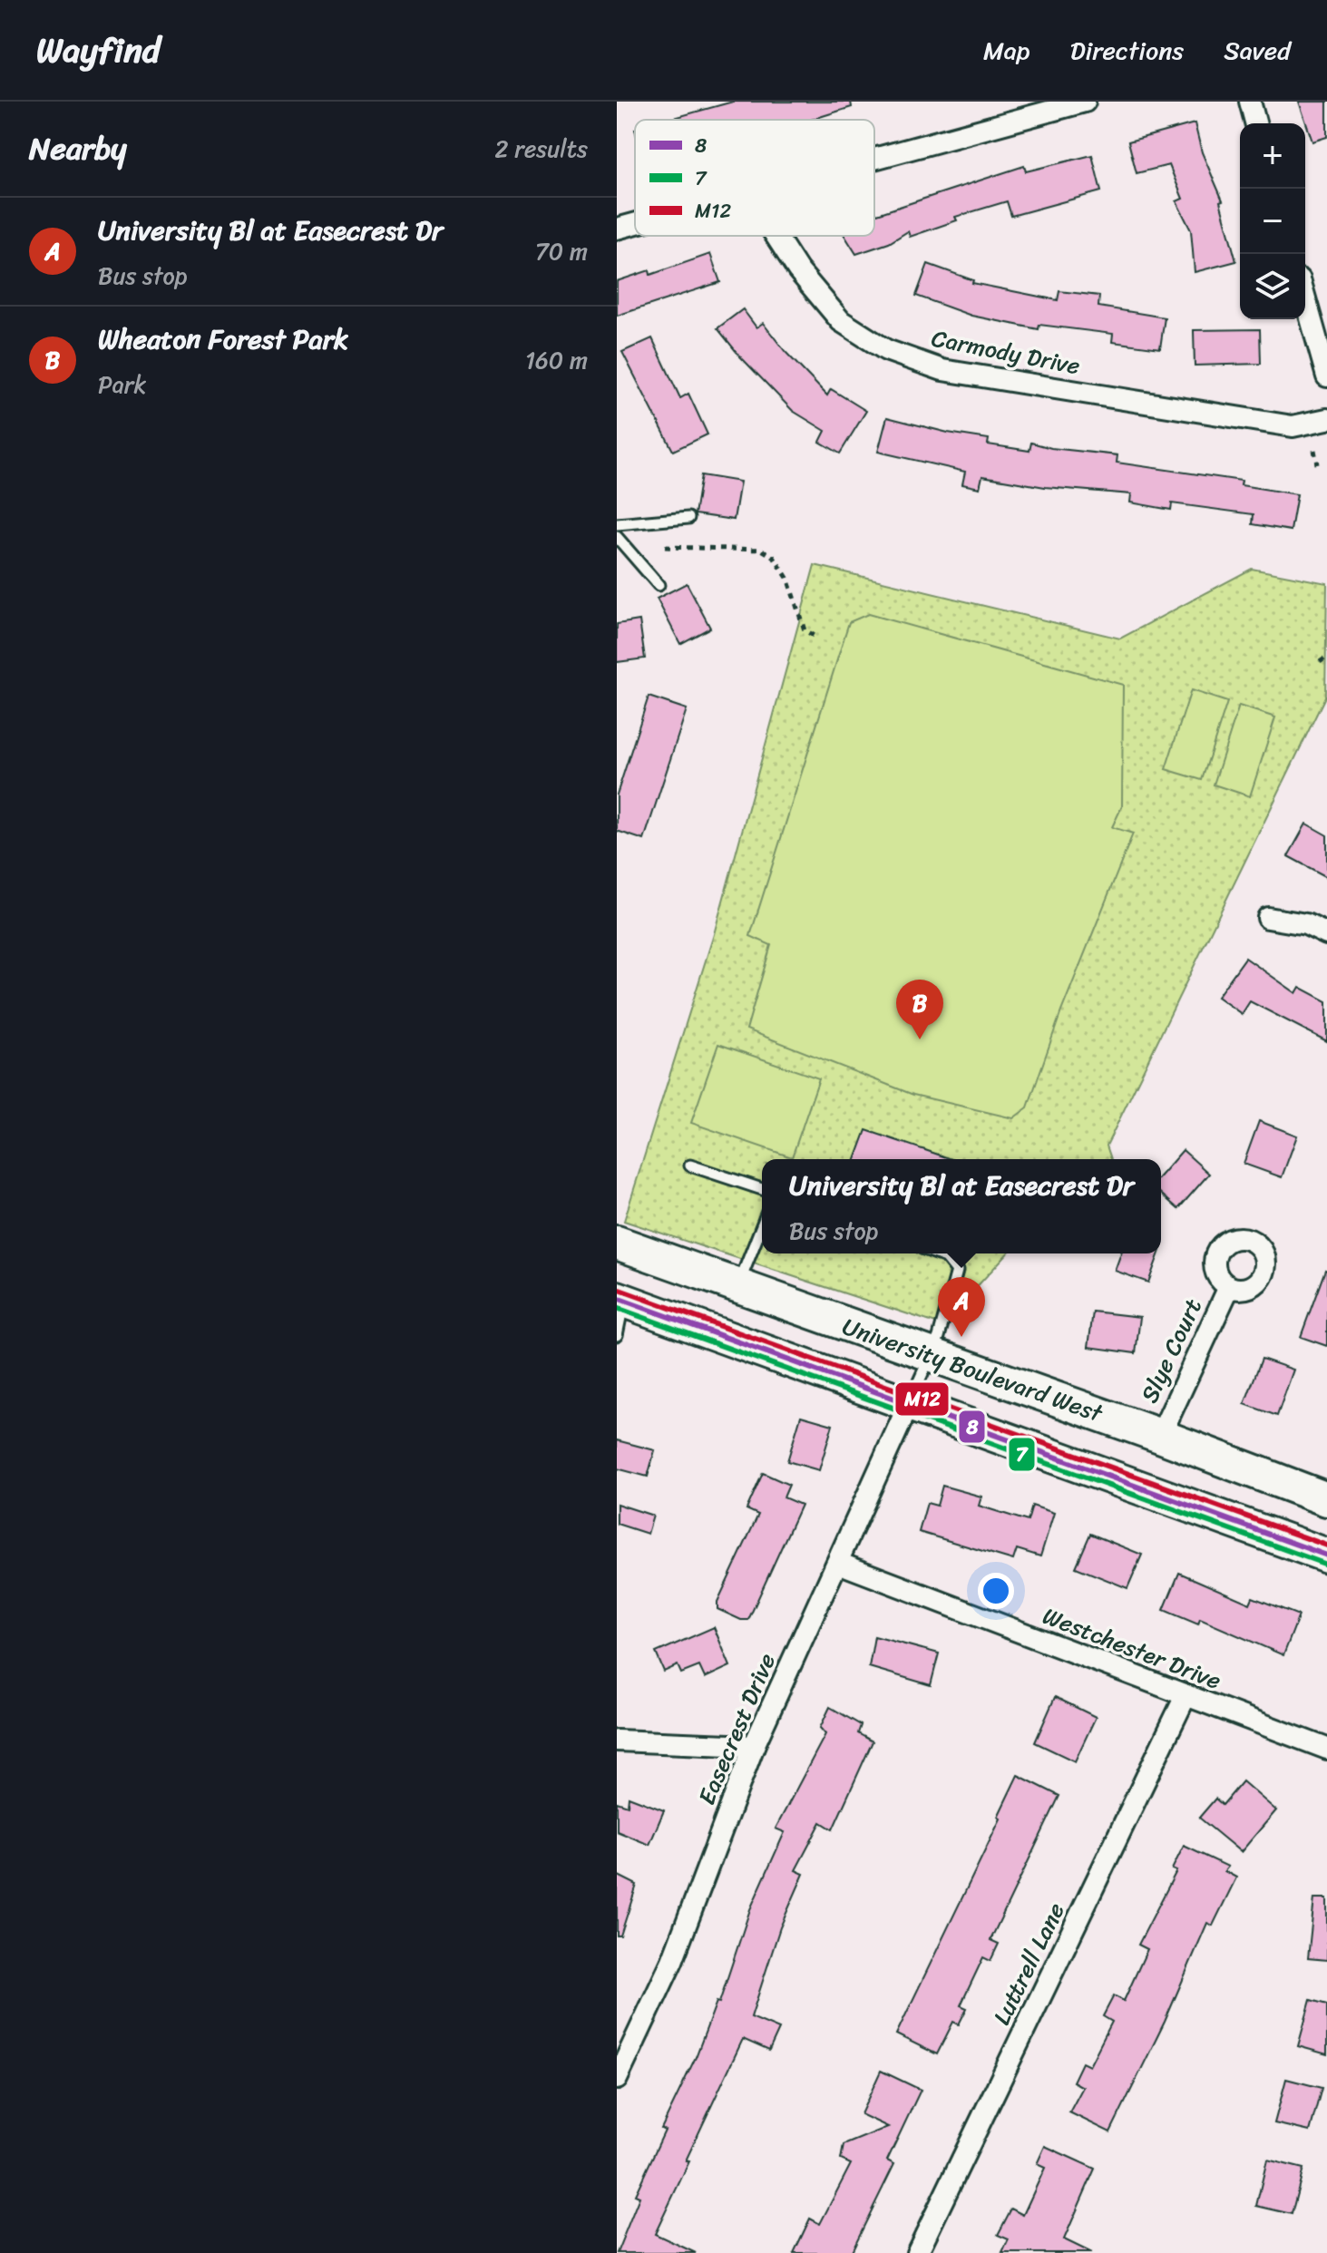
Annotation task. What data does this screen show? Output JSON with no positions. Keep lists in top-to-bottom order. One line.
{"streets":{"main road":["University Boulevard West"],"street":["Carmody Drive","Slye Court","Westchester Drive","Easecrest Drive","Luttrell Lane"]},"crossings":[["Slye Court","University Boulevard West"],["University Boulevard West","Easecrest Drive"],["Westchester Drive","Easecrest Drive"],["Westchester Drive","Luttrell Lane"]],"lines":["transit line M12","transit line 8","transit line 7"],"legend":["8","7","M12"],"page":{"header":"Wayfind","nav":["Map","Directions","Saved"],"heading":["Nearby","2 results"],"map_buttons":["+","−"],"list":[{"mark":"A","name":"University Bl at Easecrest Dr","note":"Bus stop","value":"70 m"},{"mark":"B","name":"Wheaton Forest Park","note":"Park","value":"160 m"}],"pins":["B","A"],"popup":["University Bl at Easecrest Dr","Bus stop"]}}
